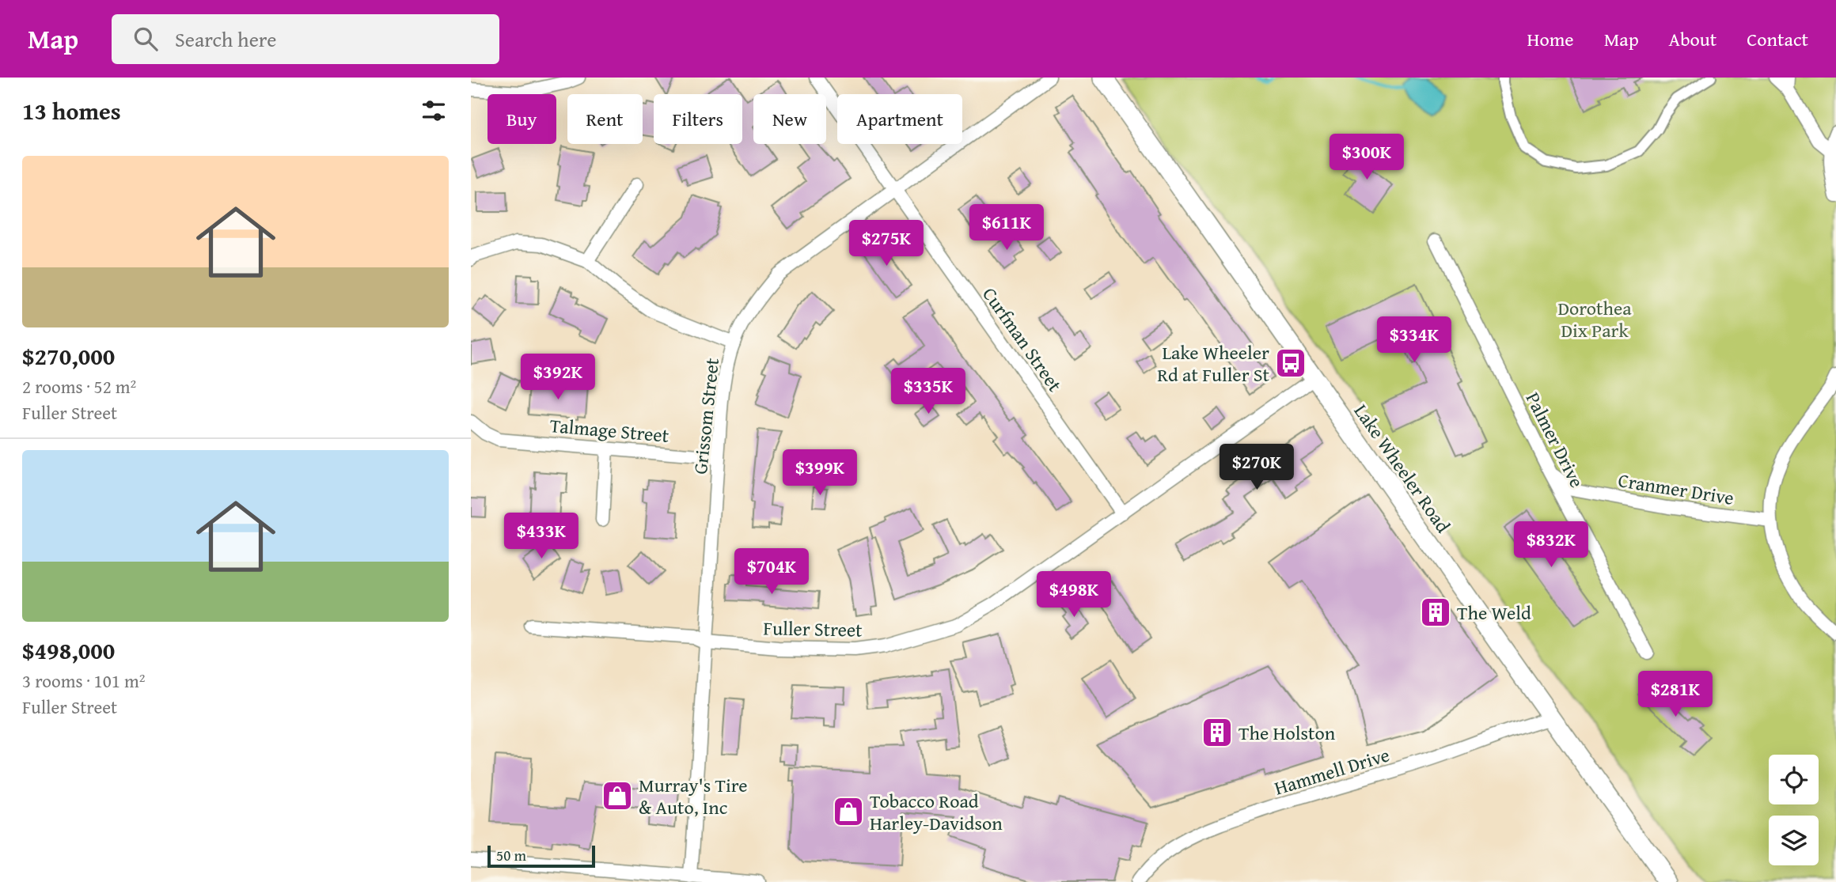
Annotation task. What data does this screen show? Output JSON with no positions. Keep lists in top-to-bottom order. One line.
{"streets":{"main road":["Lake Wheeler Road"],"street":["Curfman Street","Grissom Street","Talmage Street","Palmer Drive","Cranmer Drive","Fuller Street","Hammell Drive"]},"crossings":[["Curfman Street","Grissom Street"],["Curfman Street","Fuller Street"],["Grissom Street","Talmage Street"],["Grissom Street","Fuller Street"],["Palmer Drive","Cranmer Drive"],["Lake Wheeler Road","Fuller Street"],["Lake Wheeler Road","Hammell Drive"]],"parks":["Dorothea Dix Park"],"places":{"bus stop":["Lake Wheeler Rd at Fuller St"],"building":["The Weld","The Holston"],"shop":["Murray's Tire & Auto, Inc","Tobacco Road Harley-Davidson"]},"scale_bar":"50 m","page":{"header":"Map","search":"Search here","nav":["Home","Map","About","Contact"],"heading":"13 homes","chip":["Buy","Rent","Filters","New","Apartment"],"price":["$300K","$611K","$275K","$334K","$392K","$335K","$270K","$399K","$433K","$832K","$704K","$498K","$281K"],"list":[{"name":"$270,000","note":"2 rooms · 52 m² · Fuller Street"},{"name":"$498,000","note":"3 rooms · 101 m² · Fuller Street"}],"scale":"50 m"}}
